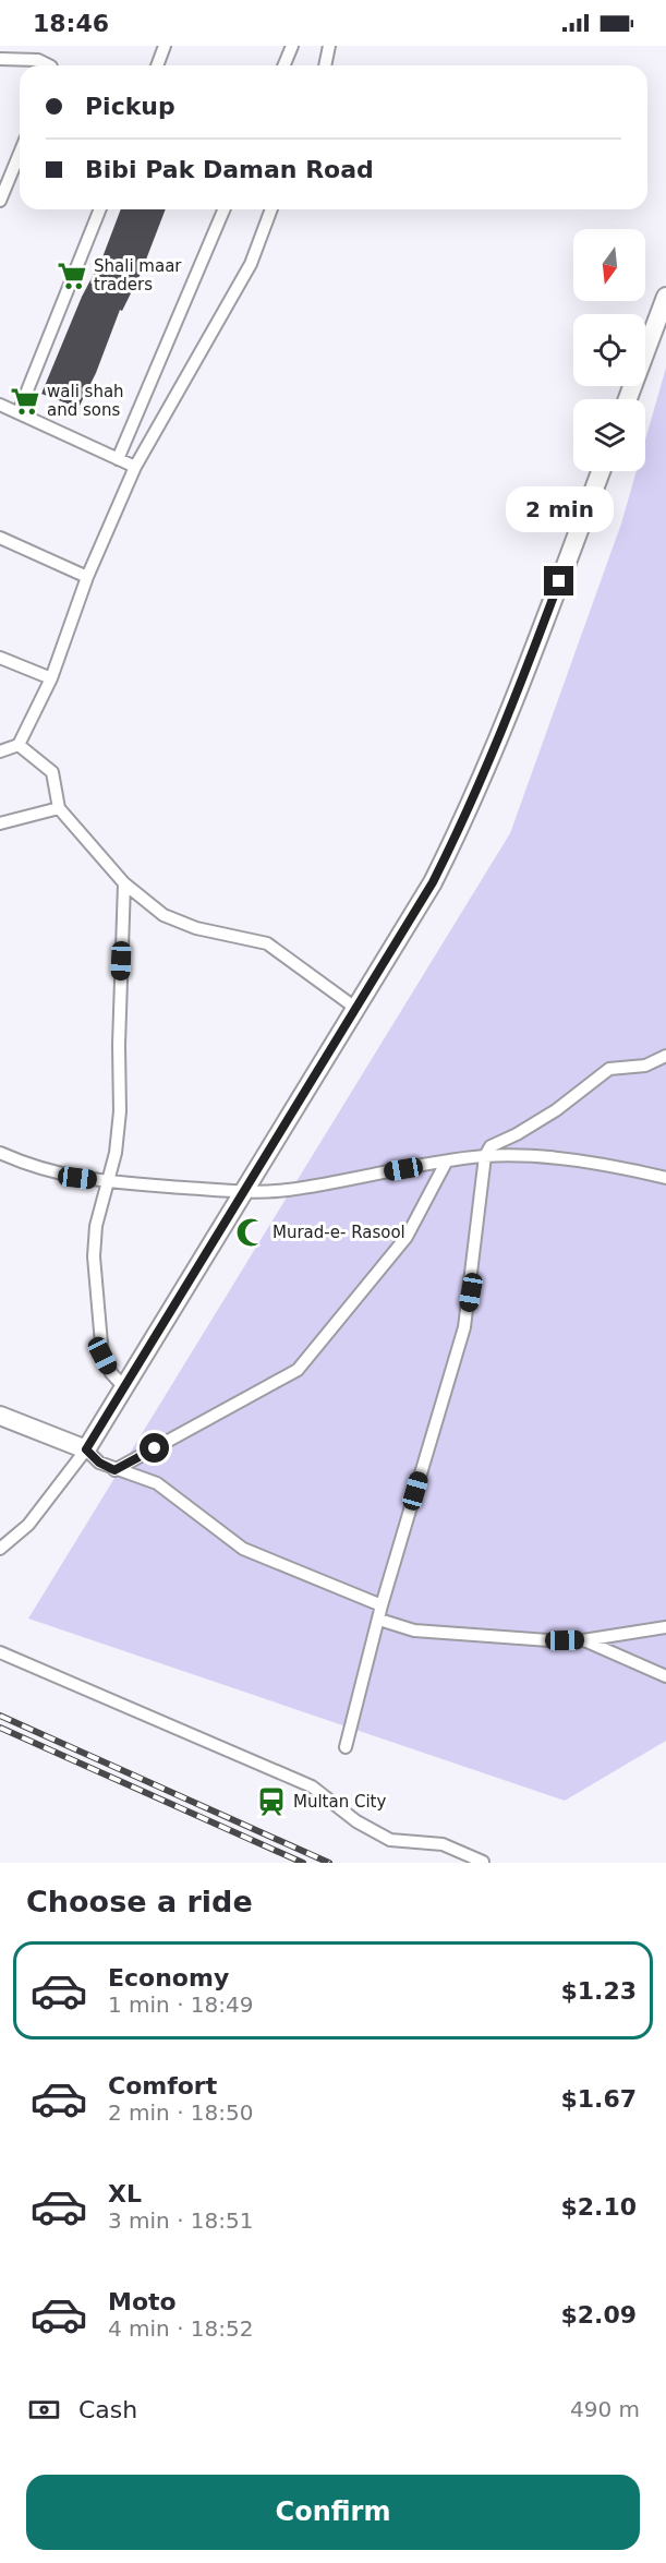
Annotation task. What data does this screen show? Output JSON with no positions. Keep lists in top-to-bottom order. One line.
{"places":{"supermarket":["Shali maar traders","wali shah and sons"],"mosque":["Murad-e- Rasool"],"station":["Multan City"]},"north":"bottom","page":{"status":"18:46","banner":["Pickup","Bibi Pak Daman Road"],"bubble":"2 min","heading":"Choose a ride","list":[{"name":"Economy","note":"1 min · 18:49","value":"$1.23"},{"name":"Comfort","note":"2 min · 18:50","value":"$1.67"},{"name":"XL","note":"3 min · 18:51","value":"$2.10"},{"name":"Moto","note":"4 min · 18:52","value":"$2.09"}],"pay":["Cash","490 m"],"buttons":"Confirm"}}
